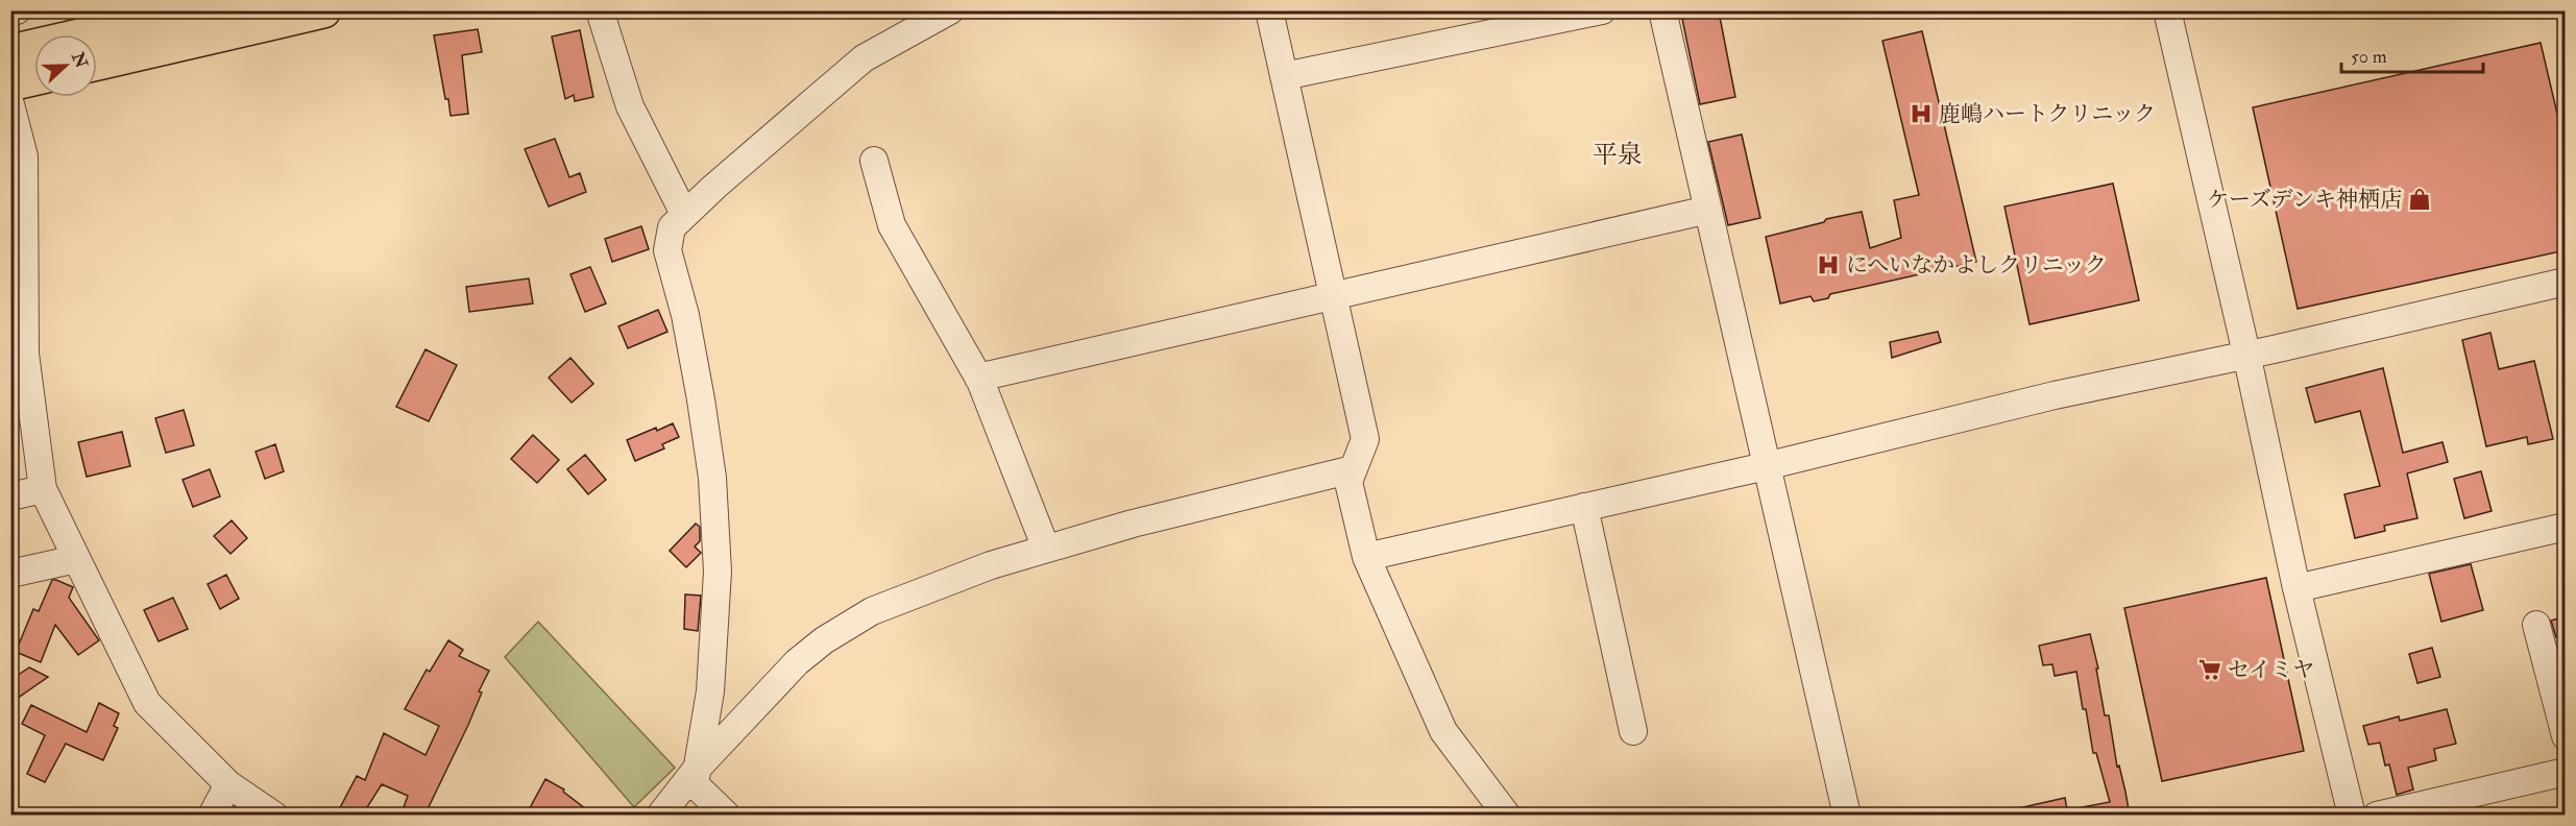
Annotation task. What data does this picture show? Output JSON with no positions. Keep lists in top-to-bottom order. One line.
{"districts":["平泉"],"places":{"hospital":["鹿嶋ハートクリニック","にへいなかよしクリニック"],"shop":["ケーズデンキ神栖店"],"supermarket":["セイミヤ"]},"scale_bar":"50 m","north":"right"}
